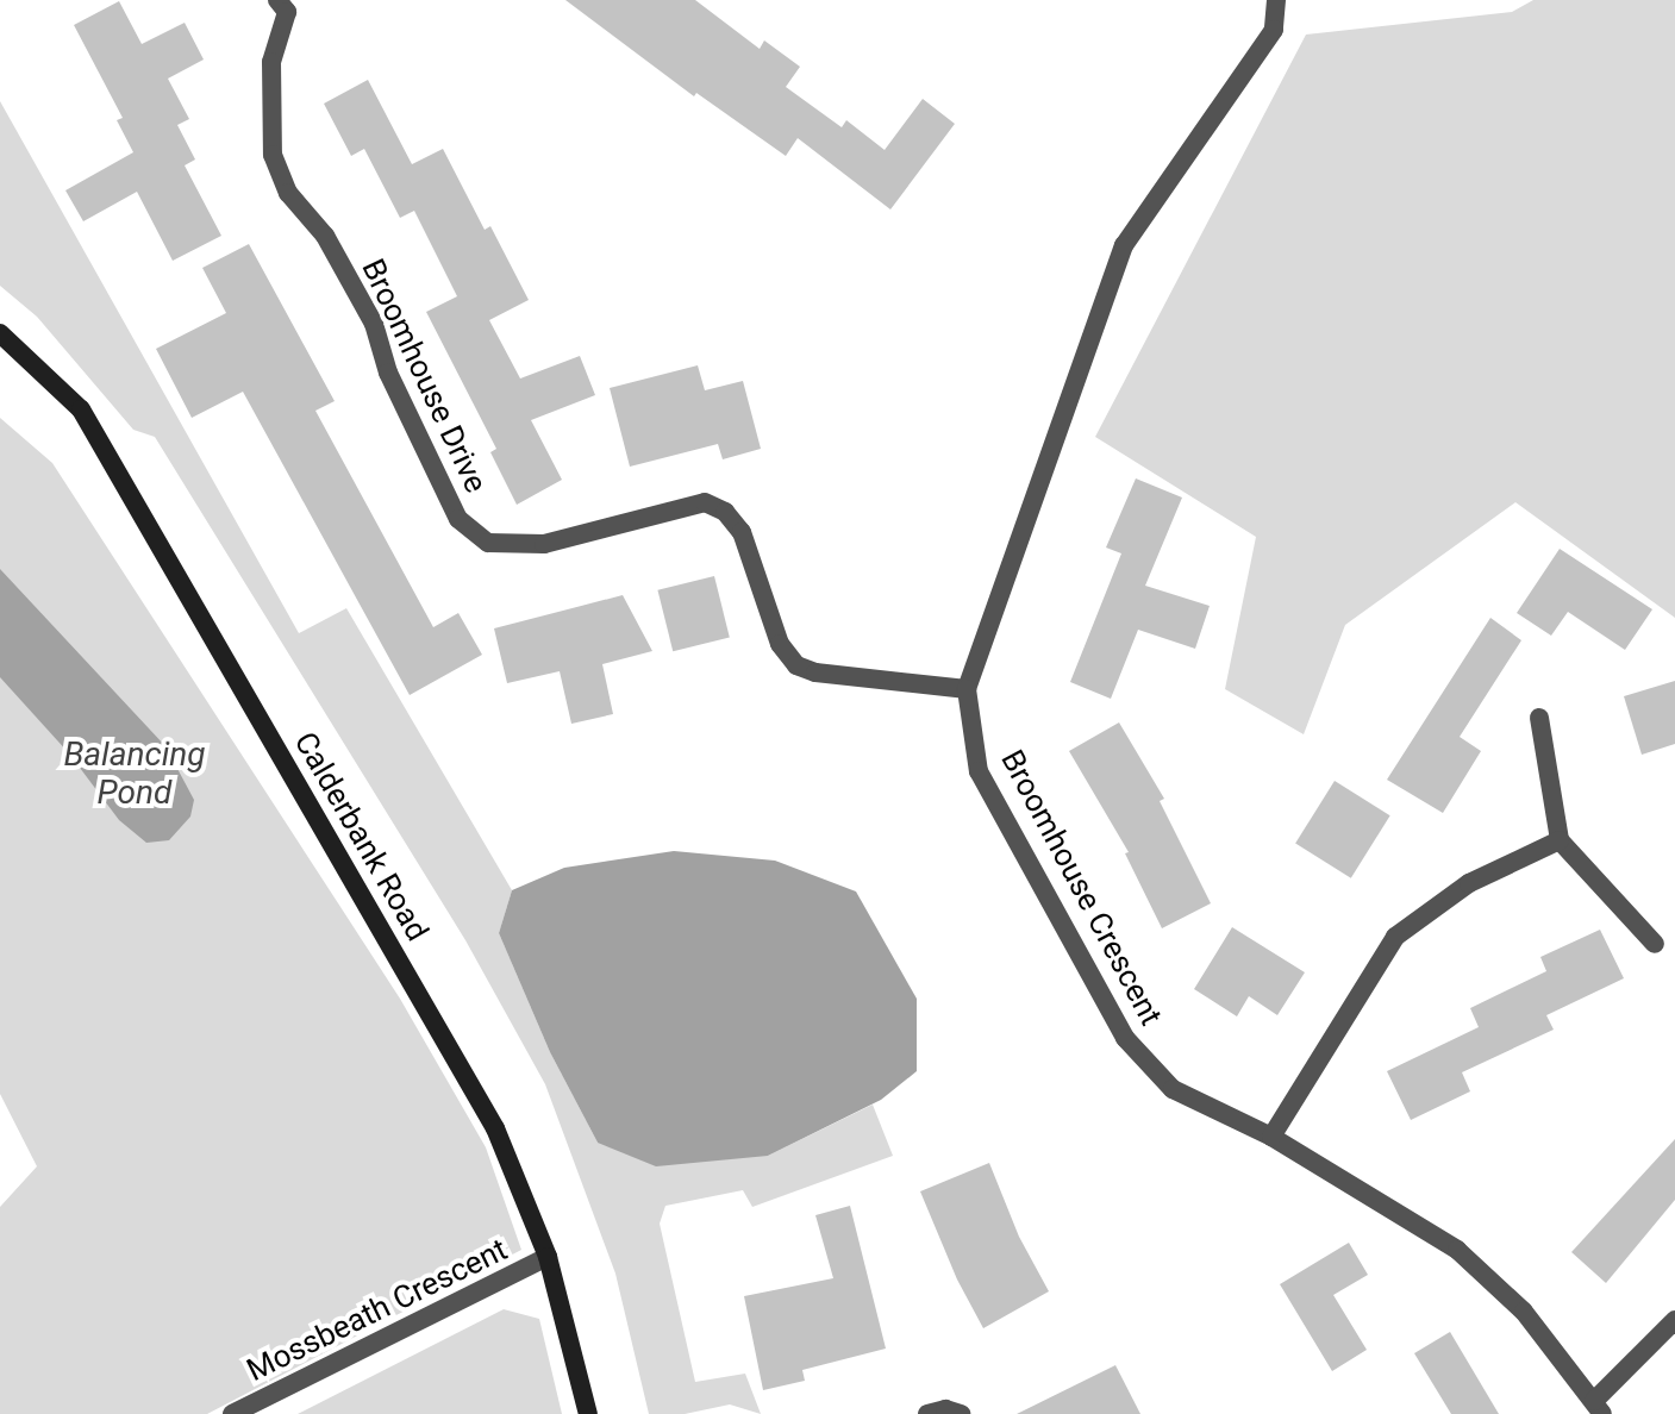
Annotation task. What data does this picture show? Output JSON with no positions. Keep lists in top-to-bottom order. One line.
{"streets":{"street":["Broomhouse Drive","Calderbank Road","Broomhouse Crescent","Mossbeath Crescent"]},"crossings":[["Broomhouse Drive","Broomhouse Crescent"],["Calderbank Road","Mossbeath Crescent"]],"water":["Balancing Pond"]}
